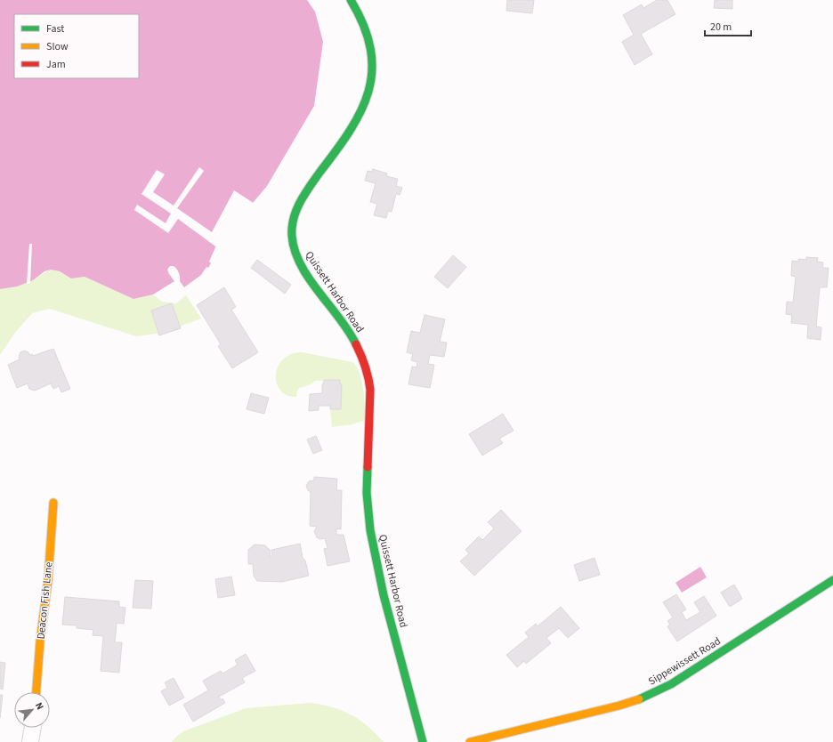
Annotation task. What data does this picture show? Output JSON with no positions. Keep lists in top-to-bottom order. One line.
{"streets":{"street":["Quissett Harbor Road","Deacon Fish Lane","Sippewissett Road"]},"legend":["Fast","Slow","Jam"],"scale_bar":"20 m","north":"top right"}
